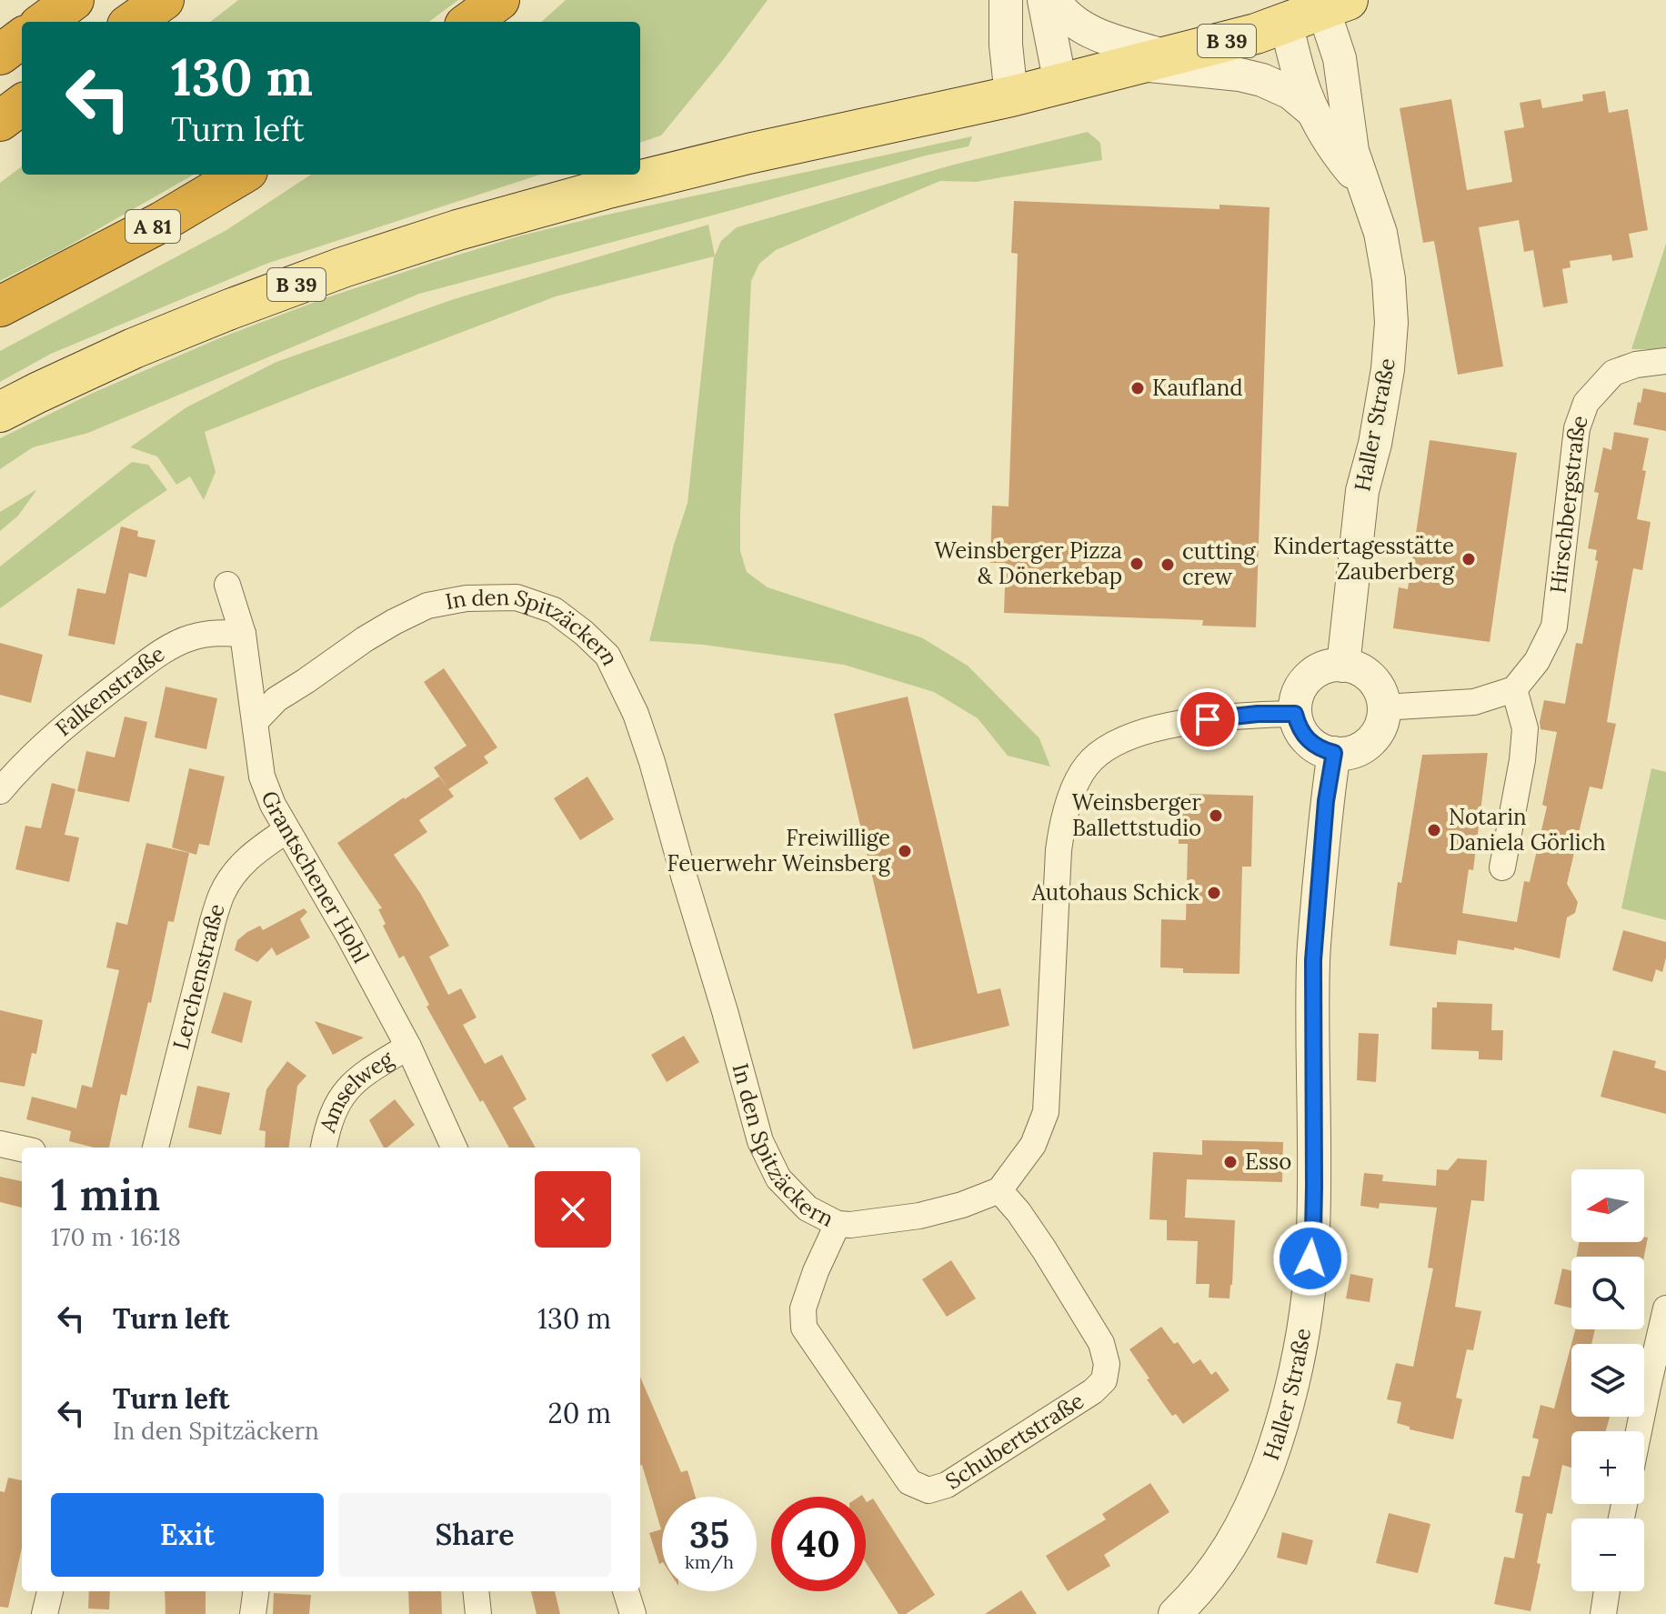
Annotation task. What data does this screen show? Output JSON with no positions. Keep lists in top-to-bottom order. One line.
{"streets":{"highway":["A 81"],"main road":["B 39"],"street":["Haller Straße","Hirschbergstraße","In den Spitzäckern","Falkenstraße","Grantschener Hohl","Lerchenstraße","Amselweg","Schubertstraße"]},"crossings":[["B 39","Haller Straße"],["In den Spitzäckern","Grantschener Hohl"],["In den Spitzäckern","Schubertstraße"],["Falkenstraße","Grantschener Hohl"],["Grantschener Hohl","Lerchenstraße"],["Grantschener Hohl","Amselweg"]],"places":["Kaufland","Kindertagesstätte Zauberberg","Weinsberger Pizza & Dönerkebap","cutting crew","Weinsberger Ballettstudio","Notarin Daniela Görlich","Freiwillige Feuerwehr Weinsberg","Autohaus Schick","Esso"],"north":"left","page":{"turn":["130 m","Turn left"],"heading":["1 min","170 m · 16:18"],"map_buttons":["+","−"],"list":[{"name":"Turn left","value":"130 m"},{"name":"Turn left","note":"In den Spitzäckern","value":"20 m"}],"buttons":["Exit","Share"],"speed":"35 km/h","limit":"40"}}
